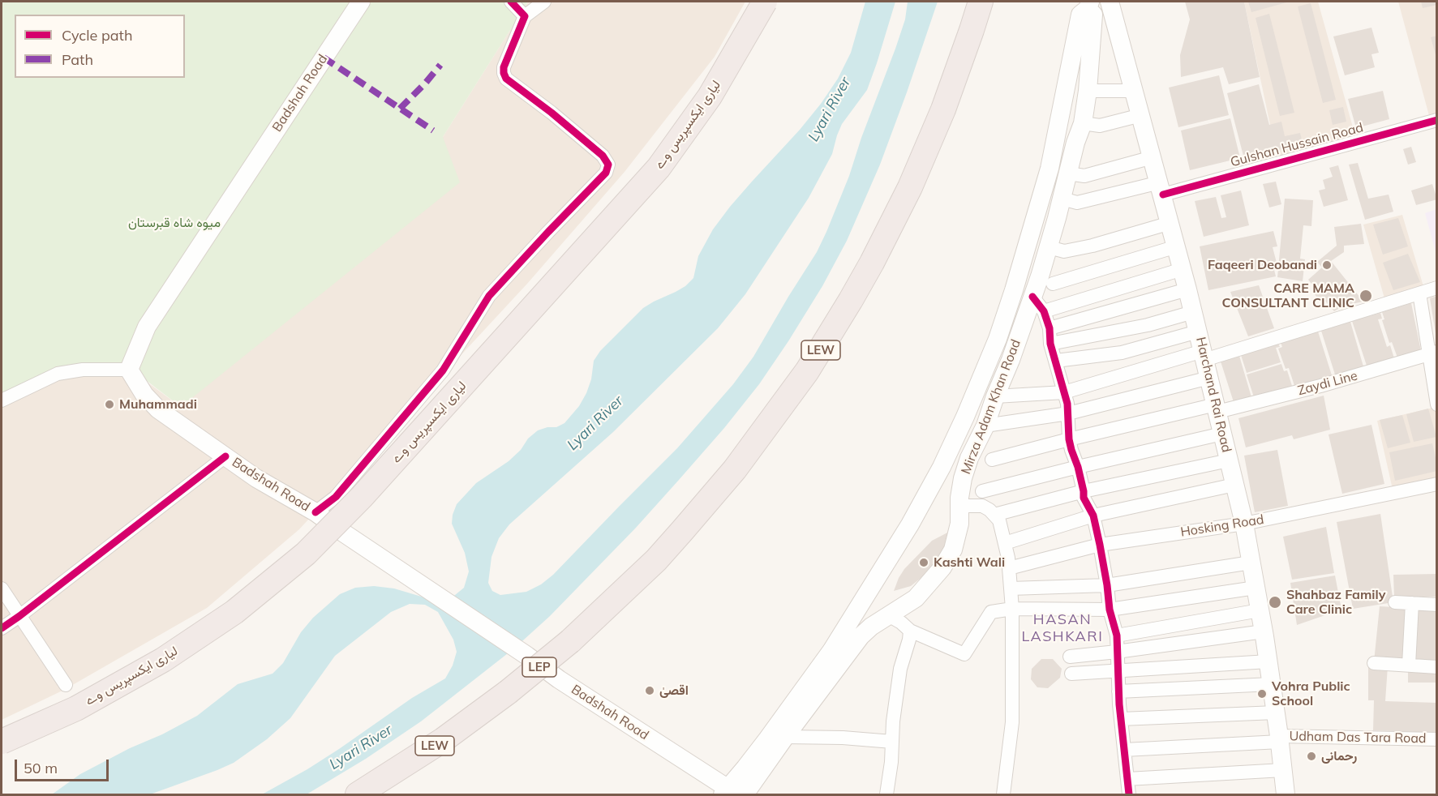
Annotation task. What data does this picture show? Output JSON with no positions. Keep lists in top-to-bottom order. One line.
{"streets":{"highway":["لیاری ایکسپریس وے","LEW","LEP"],"main road":["Badshah Road","Harchand Rai Road","Mirza Adam Khan Road"],"street":["Gulshan Hussain Road","Zaydi Line","Hosking Road","Udham Das Tara Road"]},"crossings":[["Badshah Road","Mirza Adam Khan Road"],["Gulshan Hussain Road","Harchand Rai Road"],["Gulshan Hussain Road","Mirza Adam Khan Road"],["LEW","LEP"],["Zaydi Line","Harchand Rai Road"],["Harchand Rai Road","Hosking Road"],["Harchand Rai Road","Udham Das Tara Road"]],"districts":["HASAN LASHKARI"],"water":["Lyari River"],"parks":["میوہ شاہ قبرستان"],"places":["Faqeeri Deobandi","CARE MAMA CONSULTANT CLINIC","Muhammadi","Kashti Wali","Shahbaz Family Care Clinic","اقصیٰ","Vohra Public School","رحمانی"],"legend":["Cycle path","Path"],"scale_bar":"50 m"}
